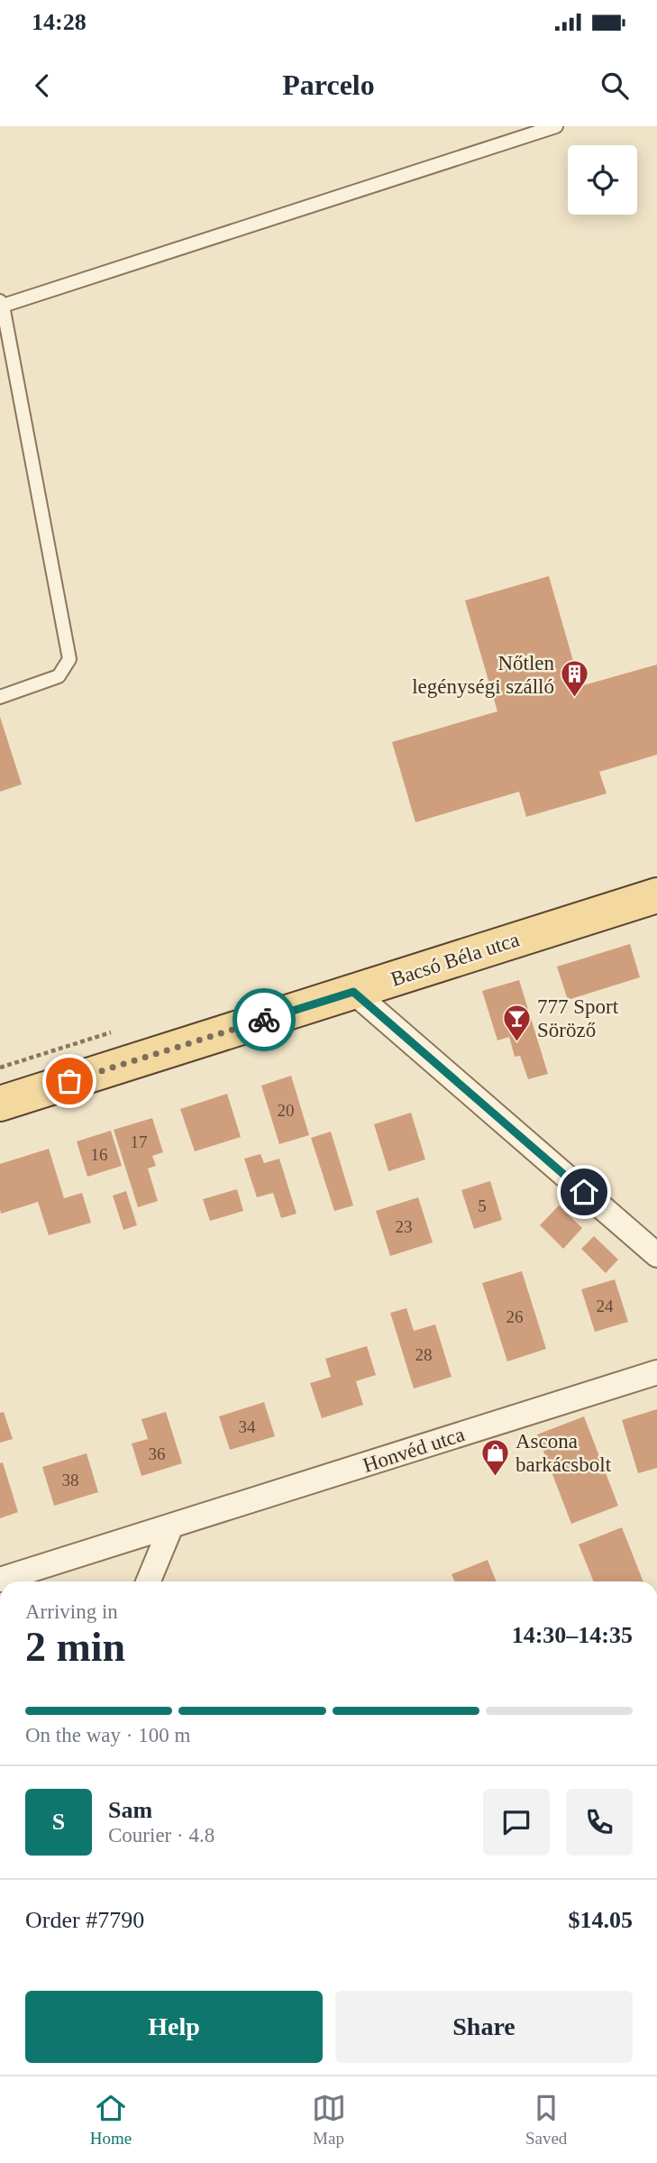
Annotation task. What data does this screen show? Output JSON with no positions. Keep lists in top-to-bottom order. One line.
{"streets":{"main road":["Bacsó Béla utca"],"street":["Honvéd utca"]},"places":{"building":["Nőtlen legénységi szálló"],"bar":["777 Sport Söröző"],"shop":["Ascona barkácsbolt"]},"house_numbers":["20","17","16","5","23","24","26","28","34","36","38"],"page":{"status":"14:28","header":"Parcelo","heading":["2 min","Arriving in","14:30–14:35"],"panel":["Sam","Courier · 4.8","Order #7790","$14.05"],"bar":"On the way · 100 m","round":"S","buttons":["Help","Share"],"tabs":["Home","Map","Saved"]}}
